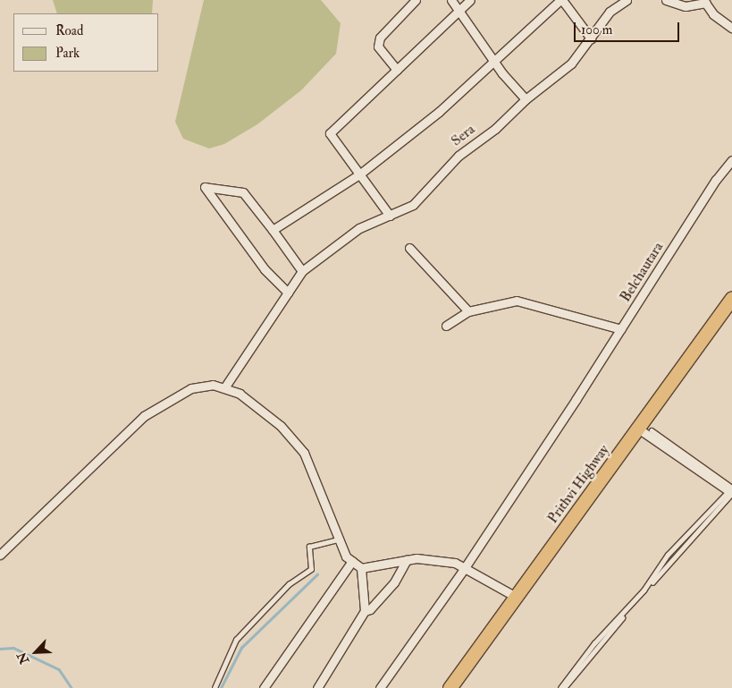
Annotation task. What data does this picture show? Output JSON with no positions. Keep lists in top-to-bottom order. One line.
{"streets":{"highway":["Prithvi Highway"],"street":["Sera","Belchautara"]},"legend":["Road","Park"],"scale_bar":"100 m","north":"bottom left"}
